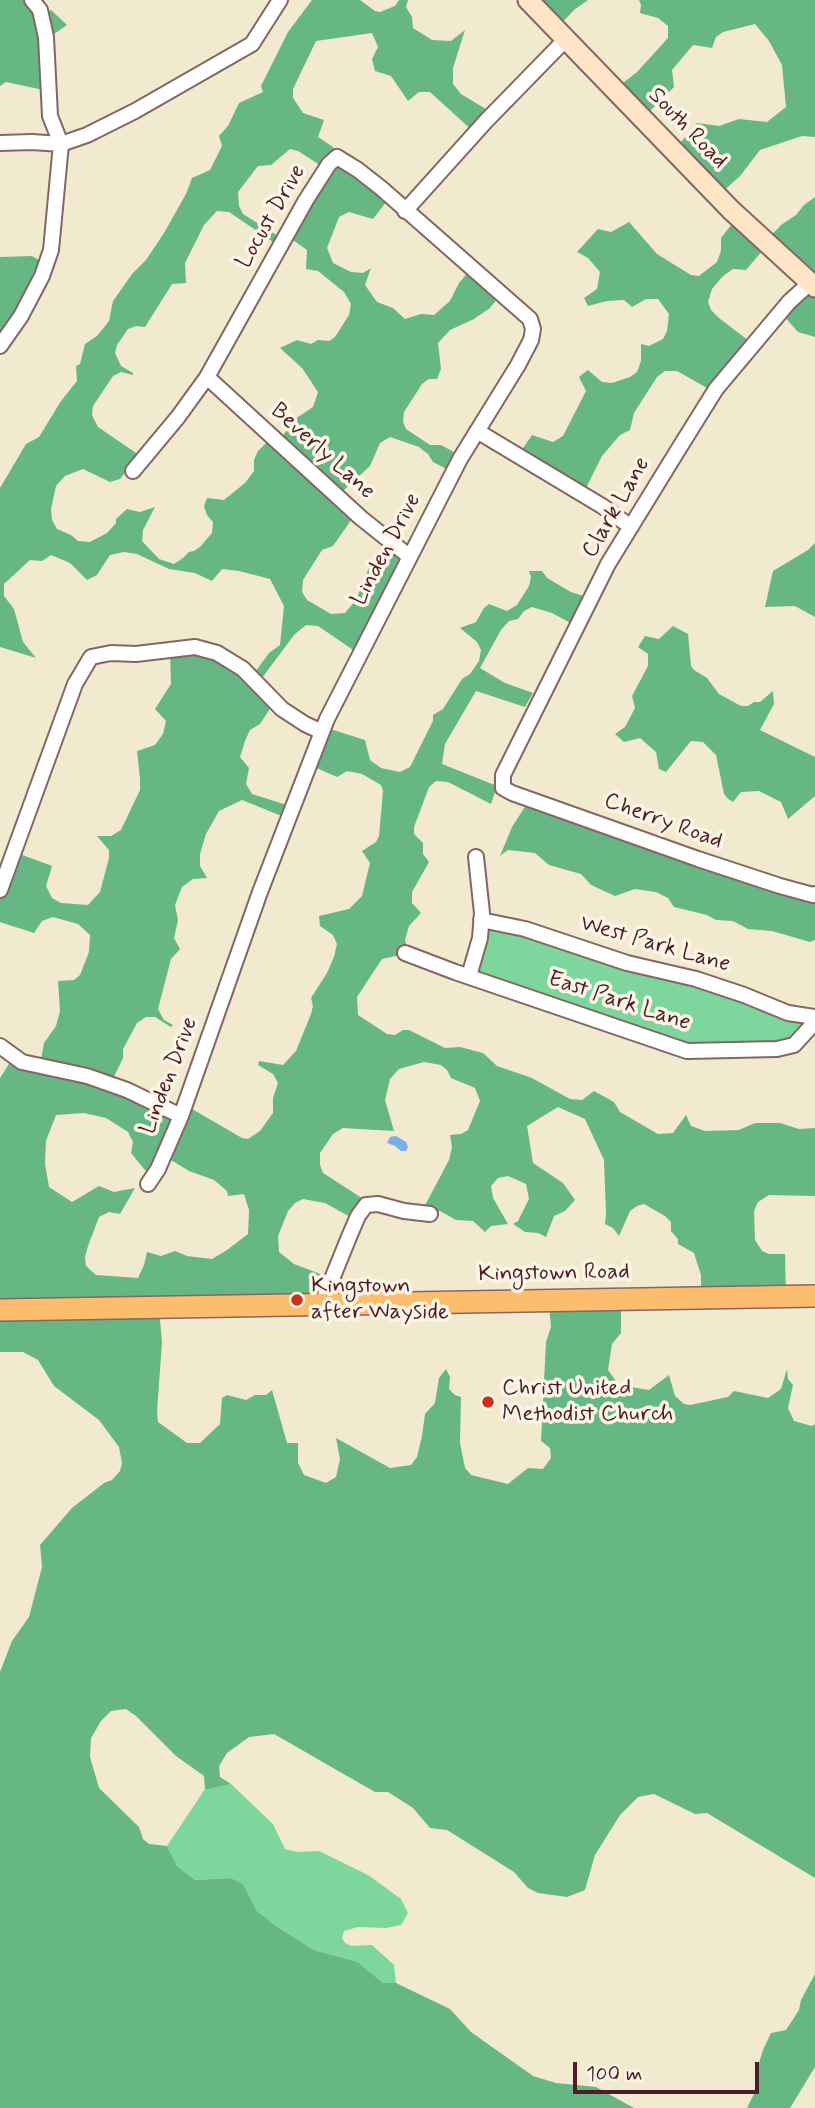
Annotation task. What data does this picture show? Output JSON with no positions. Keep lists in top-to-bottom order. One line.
{"streets":{"main road":["Kingstown Road"],"street":["South Road","Locust Drive","Beverly Lane","Clark Lane","Linden Drive","Cherry Road","West Park Lane","East Park Lane"]},"crossings":[["South Road","Clark Lane"],["Locust Drive","Beverly Lane"],["Locust Drive","Linden Drive"],["Beverly Lane","Linden Drive"],["Clark Lane","Cherry Road"],["West Park Lane","East Park Lane"]],"places":["Kingstown after Wayside","Christ United Methodist Church"],"scale_bar":"100 m"}
